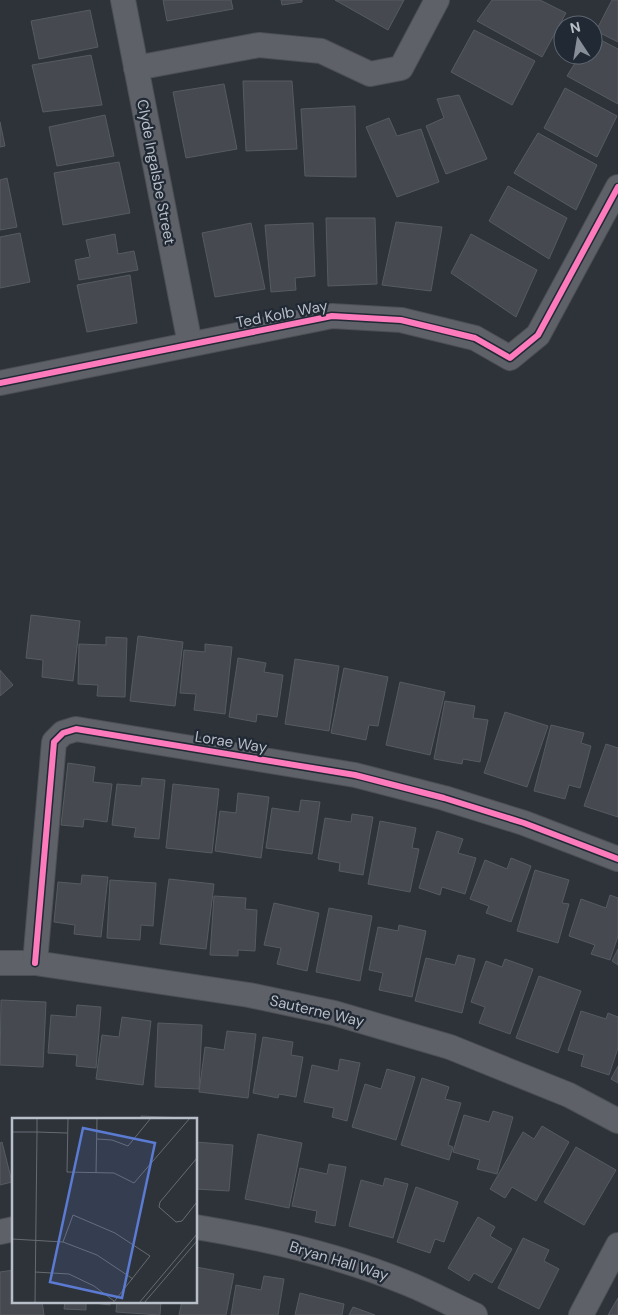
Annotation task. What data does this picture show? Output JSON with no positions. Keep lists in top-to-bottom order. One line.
{"streets":{"street":["Clyde Ingalsbe Street","Ted Kolb Way","Lorae Way","Sauterne Way","Bryan Hall Way"]},"crossings":[["Clyde Ingalsbe Street","Ted Kolb Way"],["Lorae Way","Sauterne Way"]],"north":"top"}
